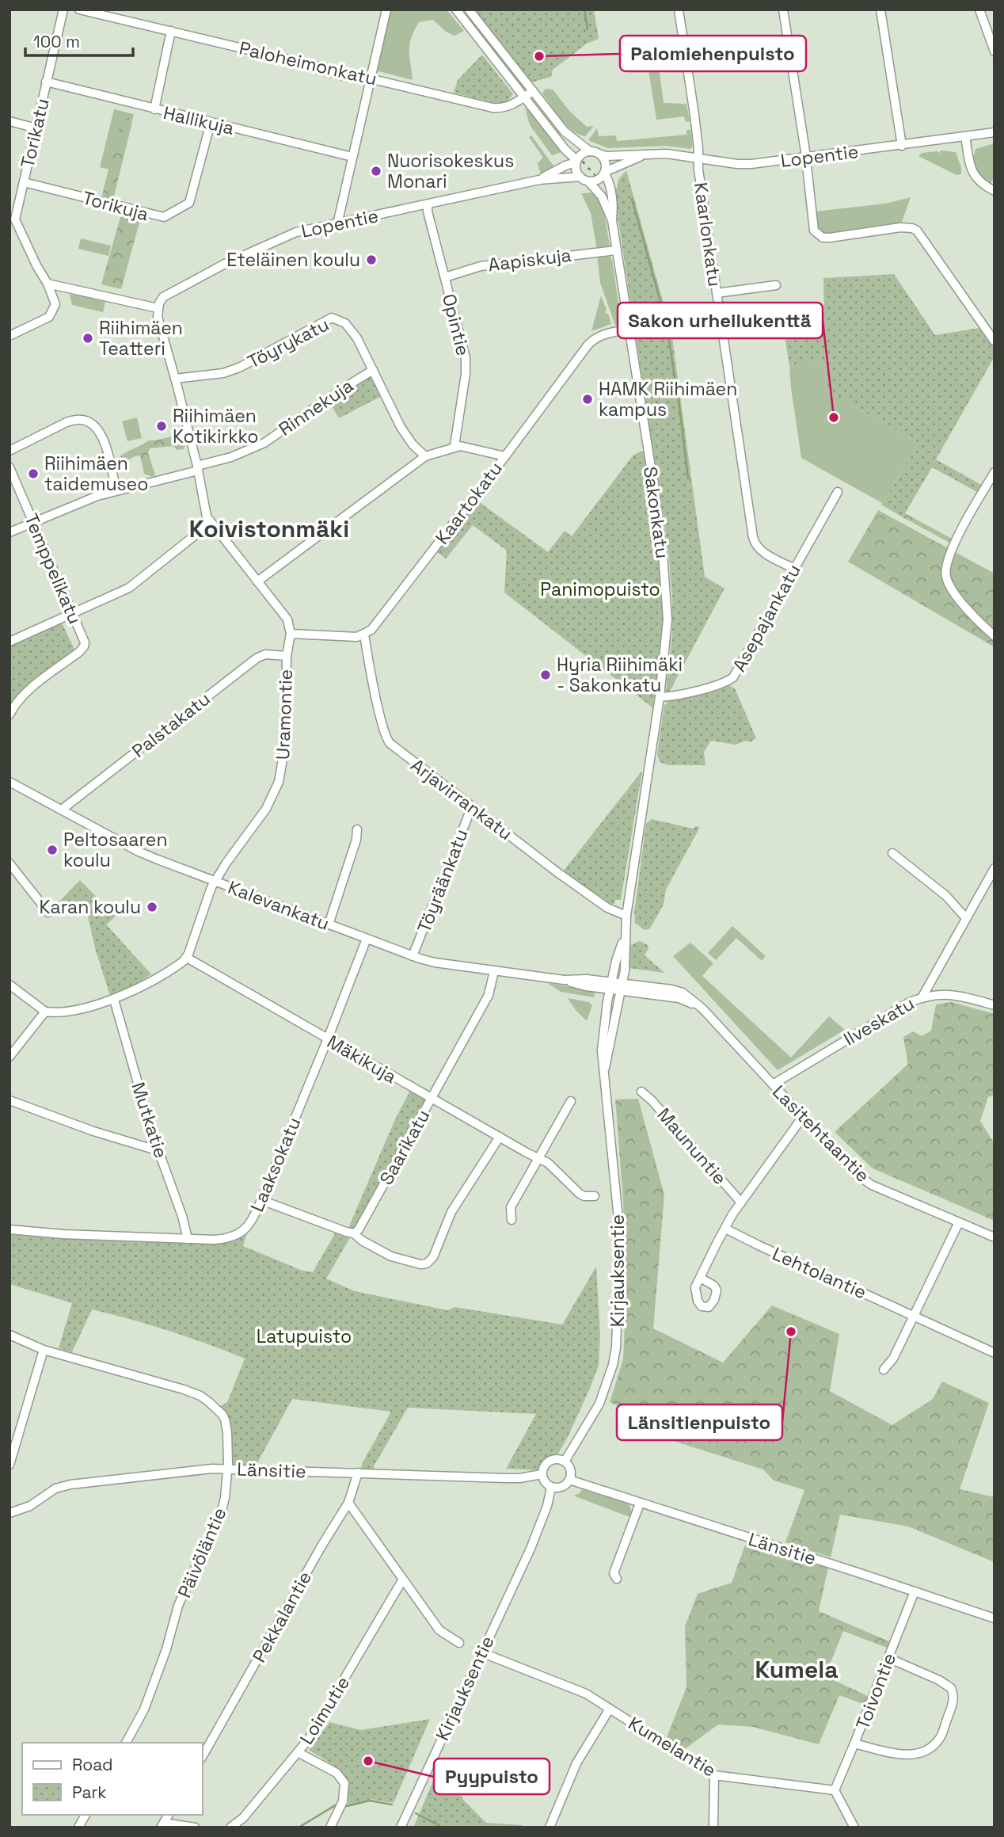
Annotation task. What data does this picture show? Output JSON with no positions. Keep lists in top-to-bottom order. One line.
{"streets":{"street":["Paloheimonkatu","Hallikuja","Torikatu","Lopentie","Torikuja","Kaarlonkatu","Aapiskuja","Opintie","Töyrykatu","Rinnekuja","Kaartokatu","Sakonkatu","Temppelikatu","Asepajankatu","Uramontie","Palstakatu","Arjavirrankatu","Töyräänkatu","Kalevankatu","Ilveskatu","Mäkikuja","Mutkatie","Lasitehtaantie","Maununtie","Saarikatu","Laaksokatu","Kirjauksentie","Lehtolantie","Länsitie","Päivöläntie","Pekkalantie","Toivontie","Loimutie","Kumelantie"]},"crossings":[["Hallikuja","Torikatu"],["Hallikuja","Torikuja"],["Torikatu","Torikuja"],["Lopentie","Kaarlonkatu"],["Lopentie","Opintie"],["Lopentie","Sakonkatu"],["Kaarlonkatu","Asepajankatu"],["Aapiskuja","Opintie"],["Aapiskuja","Sakonkatu"],["Töyrykatu","Rinnekuja"],["Rinnekuja","Temppelikatu"],["Kaartokatu","Sakonkatu"],["Kaartokatu","Arjavirrankatu"],["Sakonkatu","Asepajankatu"],["Sakonkatu","Arjavirrankatu"],["Sakonkatu","Kalevankatu"],["Sakonkatu","Lasitehtaantie"],["Sakonkatu","Kirjauksentie"],["Uramontie","Palstakatu"],["Uramontie","Kalevankatu"],["Uramontie","Mäkikuja"],["Palstakatu","Kalevankatu"],["Arjavirrankatu","Töyräänkatu"],["Töyräänkatu","Kalevankatu"],["Kalevankatu","Lasitehtaantie"],["Kalevankatu","Saarikatu"],["Kalevankatu","Laaksokatu"],["Kalevankatu","Kirjauksentie"],["Ilveskatu","Lasitehtaantie"],["Mäkikuja","Saarikatu"],["Mäkikuja","Laaksokatu"],["Mutkatie","Laaksokatu"],["Lasitehtaantie","Kirjauksentie"],["Kirjauksentie","Länsitie"],["Kirjauksentie","Kumelantie"],["Länsitie","Päivöläntie"],["Länsitie","Pekkalantie"],["Länsitie","Toivontie"],["Toivontie","Kumelantie"]],"districts":["Koivistonmäki","Kumela"],"parks":["Panimopuisto","Latupuisto"],"places":["Palomiehenpuisto","Nuorisokeskus Monari","Eteläinen koulu","Riihimäen Teatteri","HAMK Riihimäen kampus","Sakon urheilukenttä","Riihimäen Kotikirkko","Riihimäen taidemuseo","Hyria Riihimäki - Sakonkatu","Peltosaaren koulu","Karan koulu","Länsitienpuisto","Pyypuisto"],"legend":["Road","Park"],"scale_bar":"100 m"}
